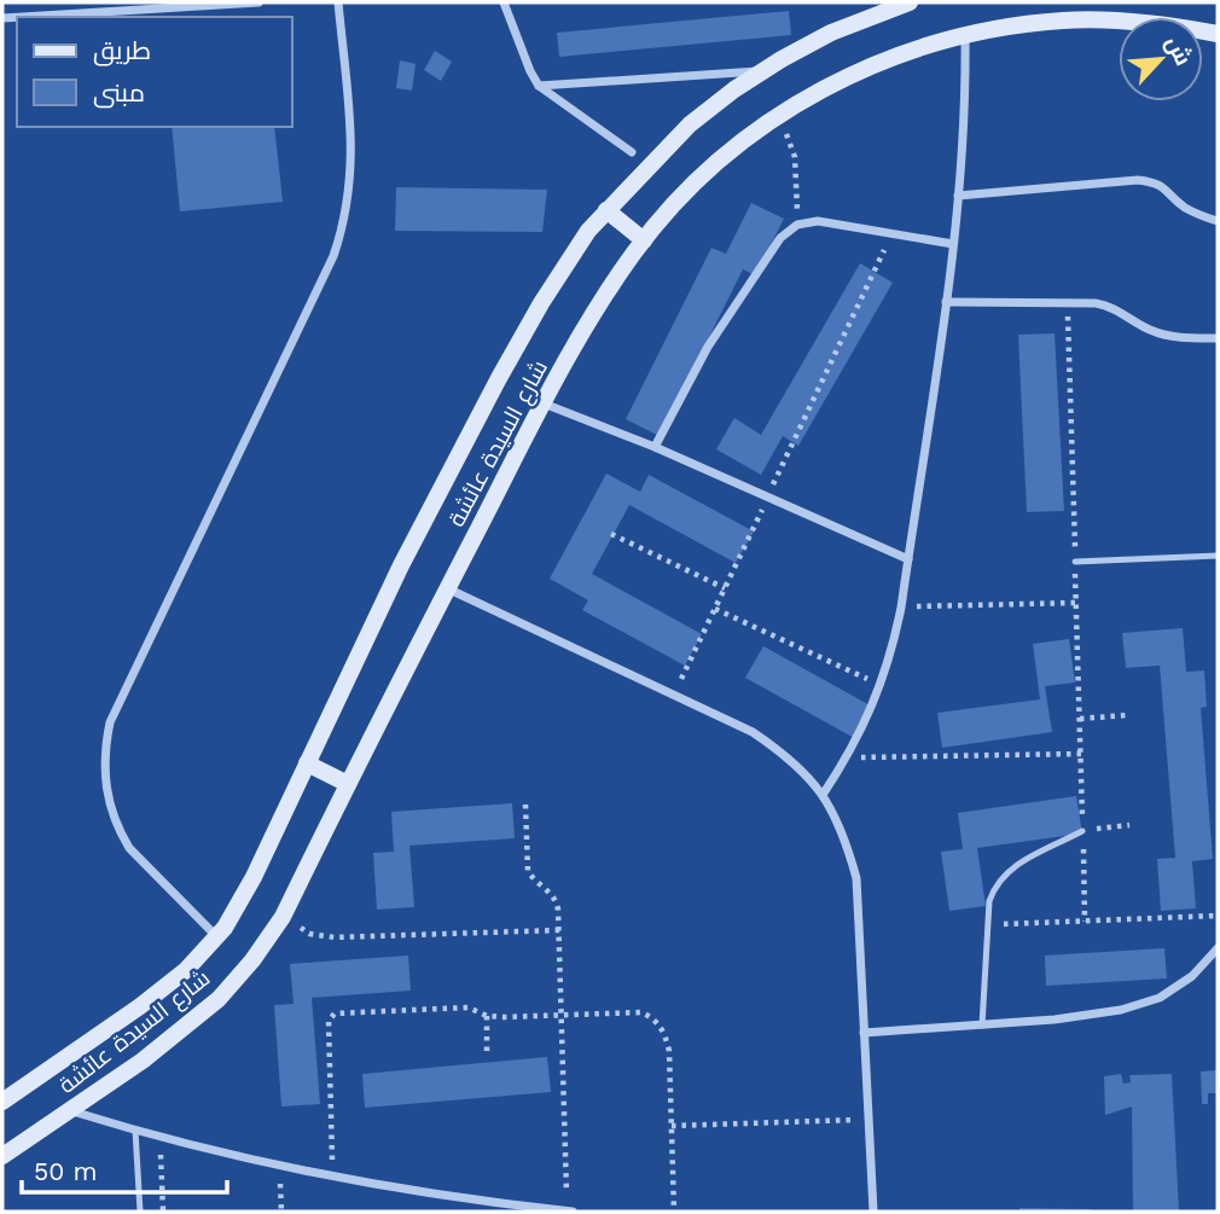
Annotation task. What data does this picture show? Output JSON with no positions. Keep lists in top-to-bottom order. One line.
{"streets":{"street":["شارع السيدة عائشة"]},"legend":["طريق","مبنى"],"scale_bar":"50 m","north":"top right"}
